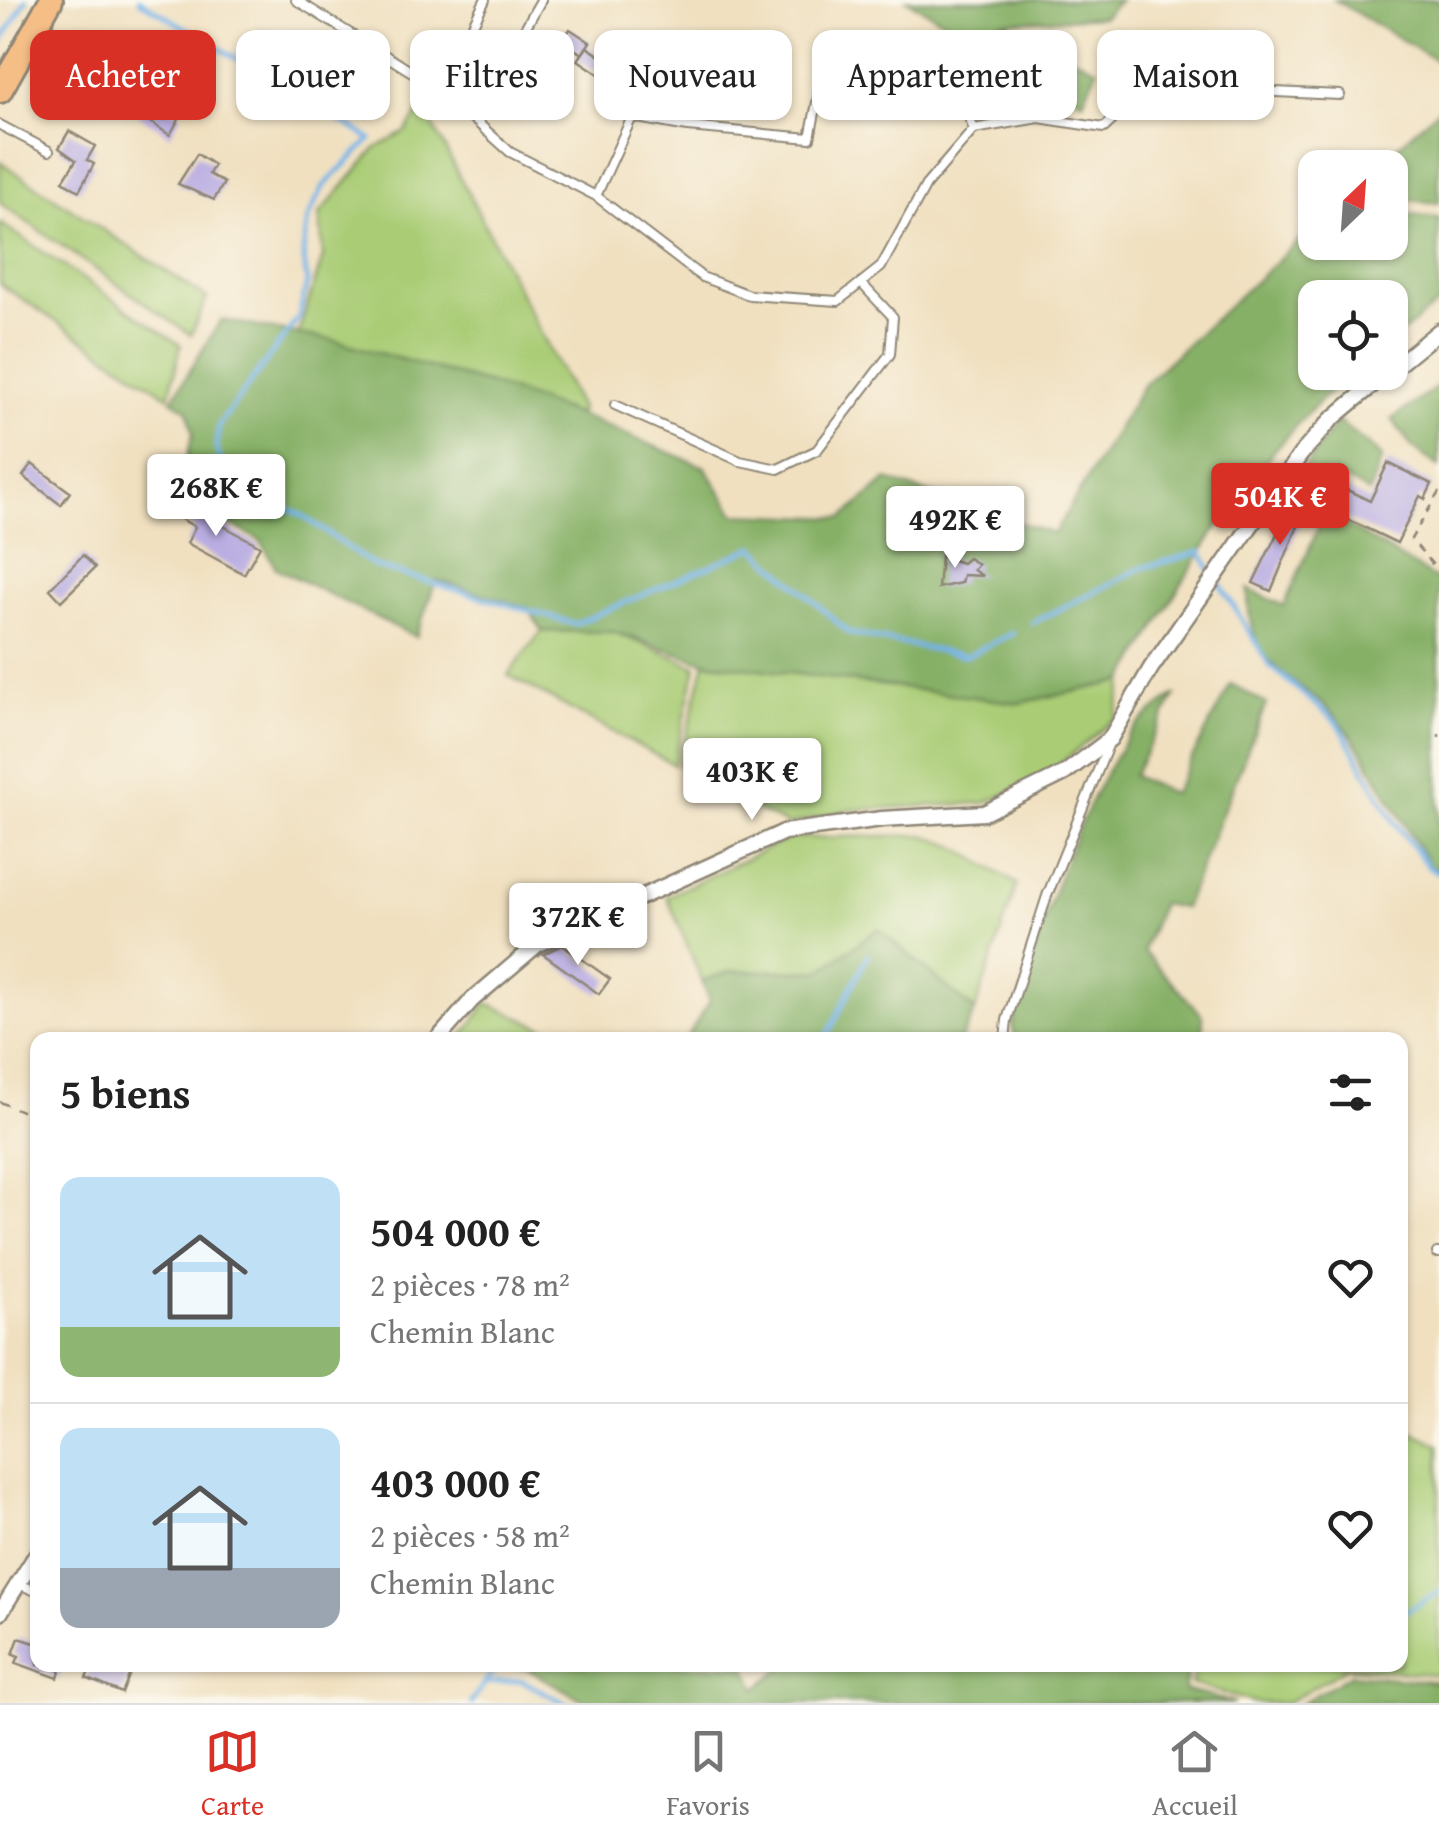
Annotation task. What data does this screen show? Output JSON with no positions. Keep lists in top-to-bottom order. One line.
{"north":"top right","page":{"chip":["Acheter","Louer","Filtres","Nouveau","Appartement","Maison"],"price":["268K €","504K €","492K €","403K €","372K €"],"heading":"5 biens","list":[{"name":"504 000 €","note":"2 pièces · 78 m² · Chemin Blanc"},{"name":"403 000 €","note":"2 pièces · 58 m² · Chemin Blanc"}],"tabs":["Carte","Favoris","Accueil"]}}
